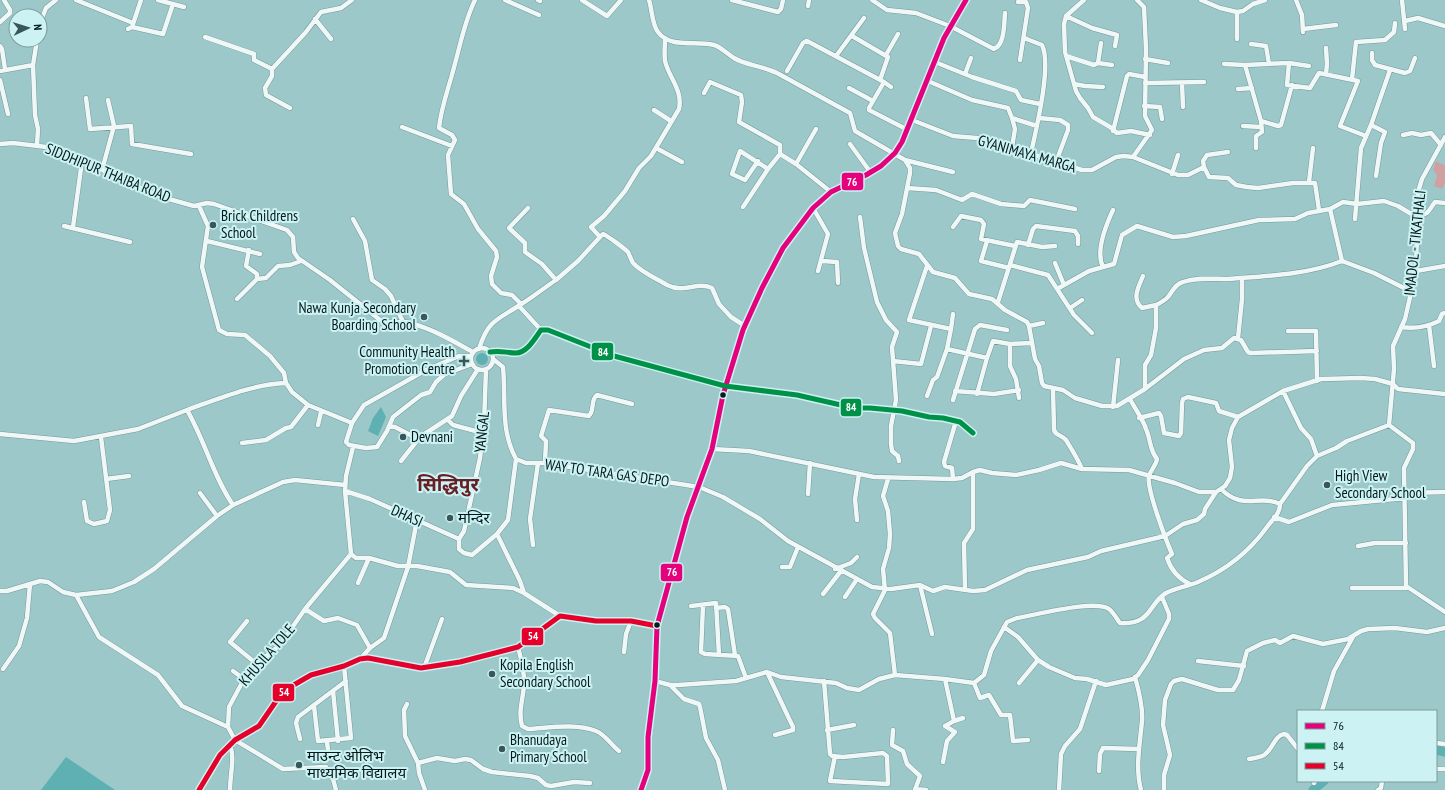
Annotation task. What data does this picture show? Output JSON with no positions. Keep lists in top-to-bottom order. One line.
{"streets":{"street":["GYANIMAYA MARGA","SIDDHIPUR THAIBA ROAD","IMADOL - TIKATHALI","YANGAL","WAY TO TARA GAS DEPO","DHASI","KHUSILA TOLE"]},"crossings":[["YANGAL","DHASI"]],"districts":["सिद्धिपुर"],"places":{"other":["Brick Childrens School","Nawa Kunja Secondary Boarding School","Devnani","High View Secondary School","मन्दिर","Kopila English Secondary School","Bhanudaya Primary School","माउन्ट ओलिभ माध्यमिक विद्यालय"],"health":["Community Health Promotion Centre"]},"lines":["transit line 76","transit line 84","transit line 54"],"legend":["76","84","54"],"north":"right"}
